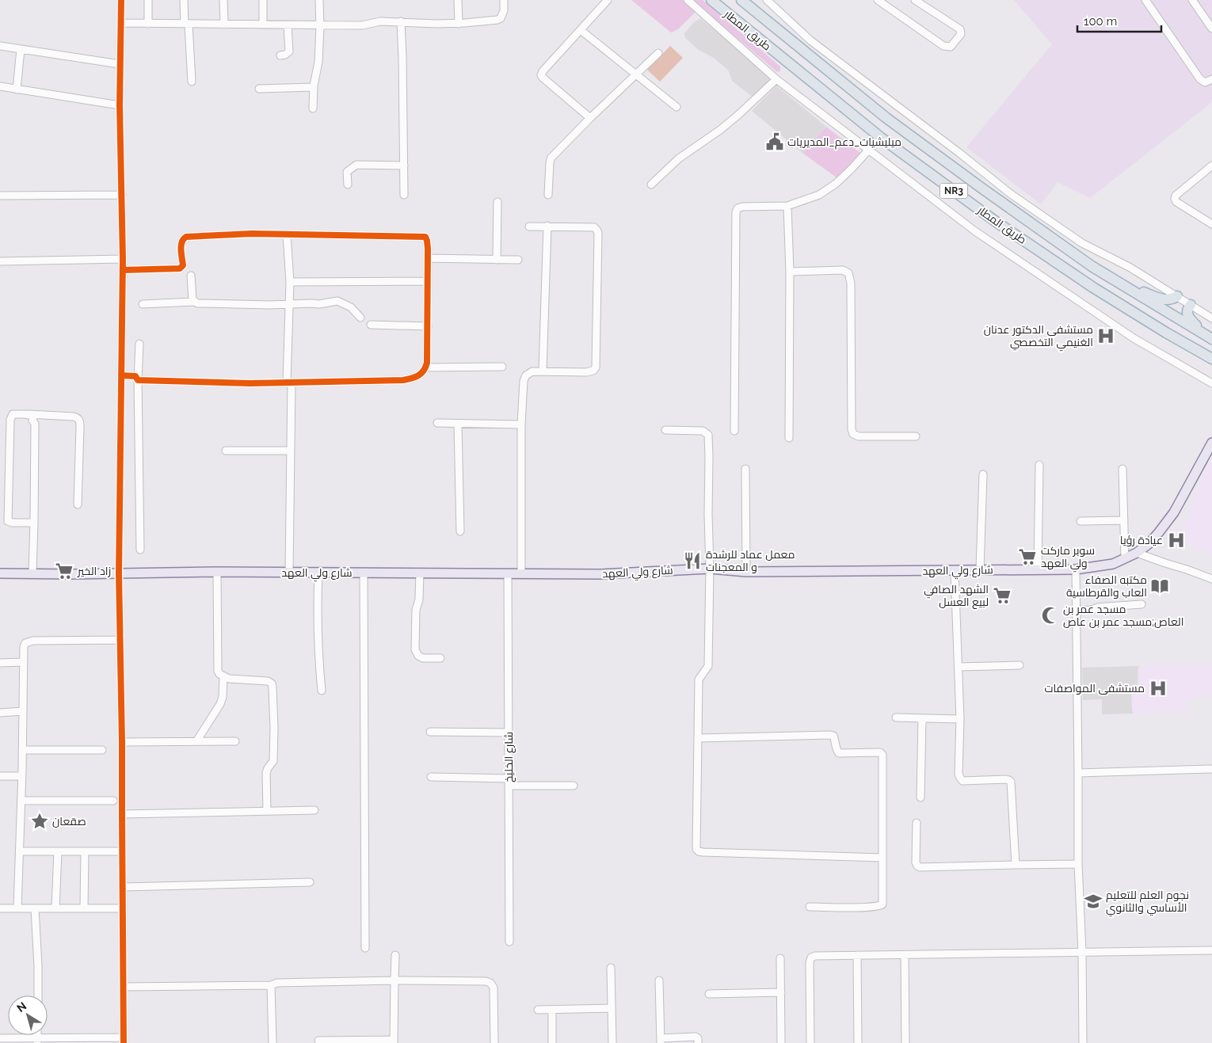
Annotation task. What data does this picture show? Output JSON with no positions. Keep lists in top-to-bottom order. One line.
{"streets":{"highway":["طريق المطار","NR3"],"main road":["شارع ولي العهد"],"street":["شارع الخليخ"]},"crossings":[["شارع ولي العهد","شارع الخليخ"]],"places":{"public building":["ميليشيات_دعم_المديريات"],"hospital":["مستشفي الدكتور عدنان الغنيمي التخصصي","عيادة رؤيا","مستشفى المواصفات"],"supermarket":["سوبر ماركت ولي العهد","زاد الخير","الشهد الصافي لبيع العسل"],"restaurant":["معمل عماد للرشدة و المعجنات"],"library":["مكتبه الصفاء العاب والقرطاسية"],"mosque":["مسجد عمر بن العاص;مسجد عمر بن عاص"],"place":["صقعان"],"school or university":["نجوم العلم للتعليم الأساسي والثانوي"]},"scale_bar":"100 m","north":"top left"}
